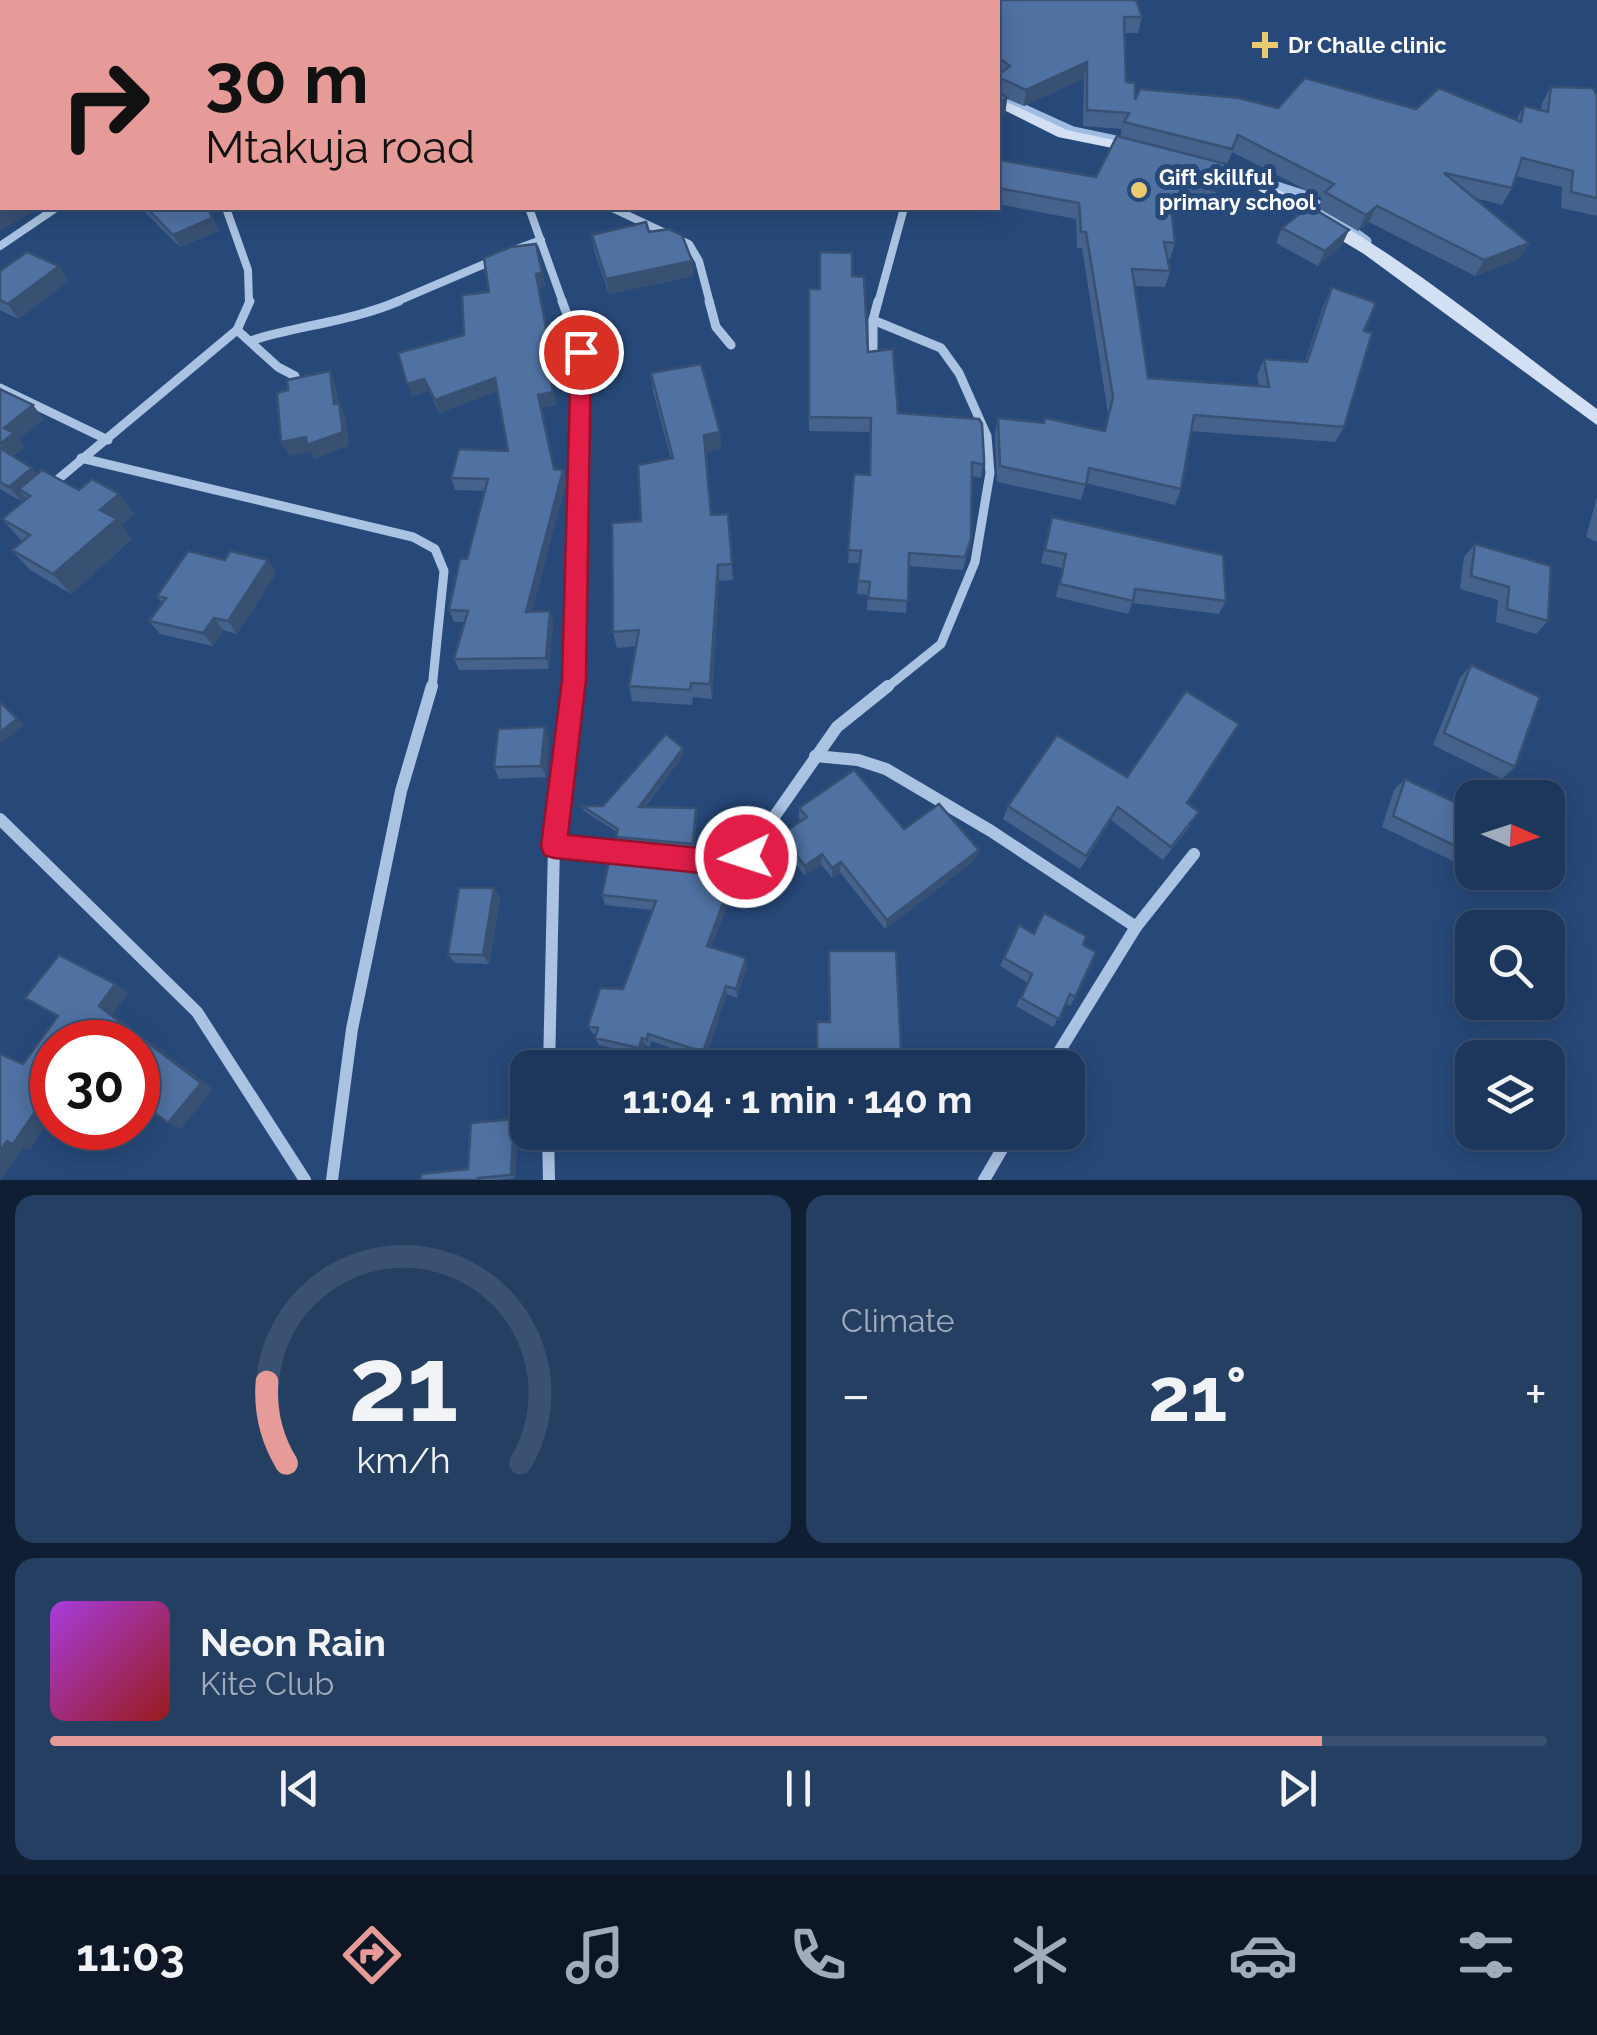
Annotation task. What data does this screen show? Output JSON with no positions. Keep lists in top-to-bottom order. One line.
{"places":{"health":["Dr Challe clinic"],"other":["Gift skillful primary school"]},"north":"right","page":{"turn":["30 m","Mtakuja road"],"limit":"30","trip":"11:04 · 1 min · 140 m","tile":"Climate","heat":["−","21°","+"],"song":["Neon Rain","Kite Club"],"tabs":"11:03","gauge":["21","km/h"]}}
